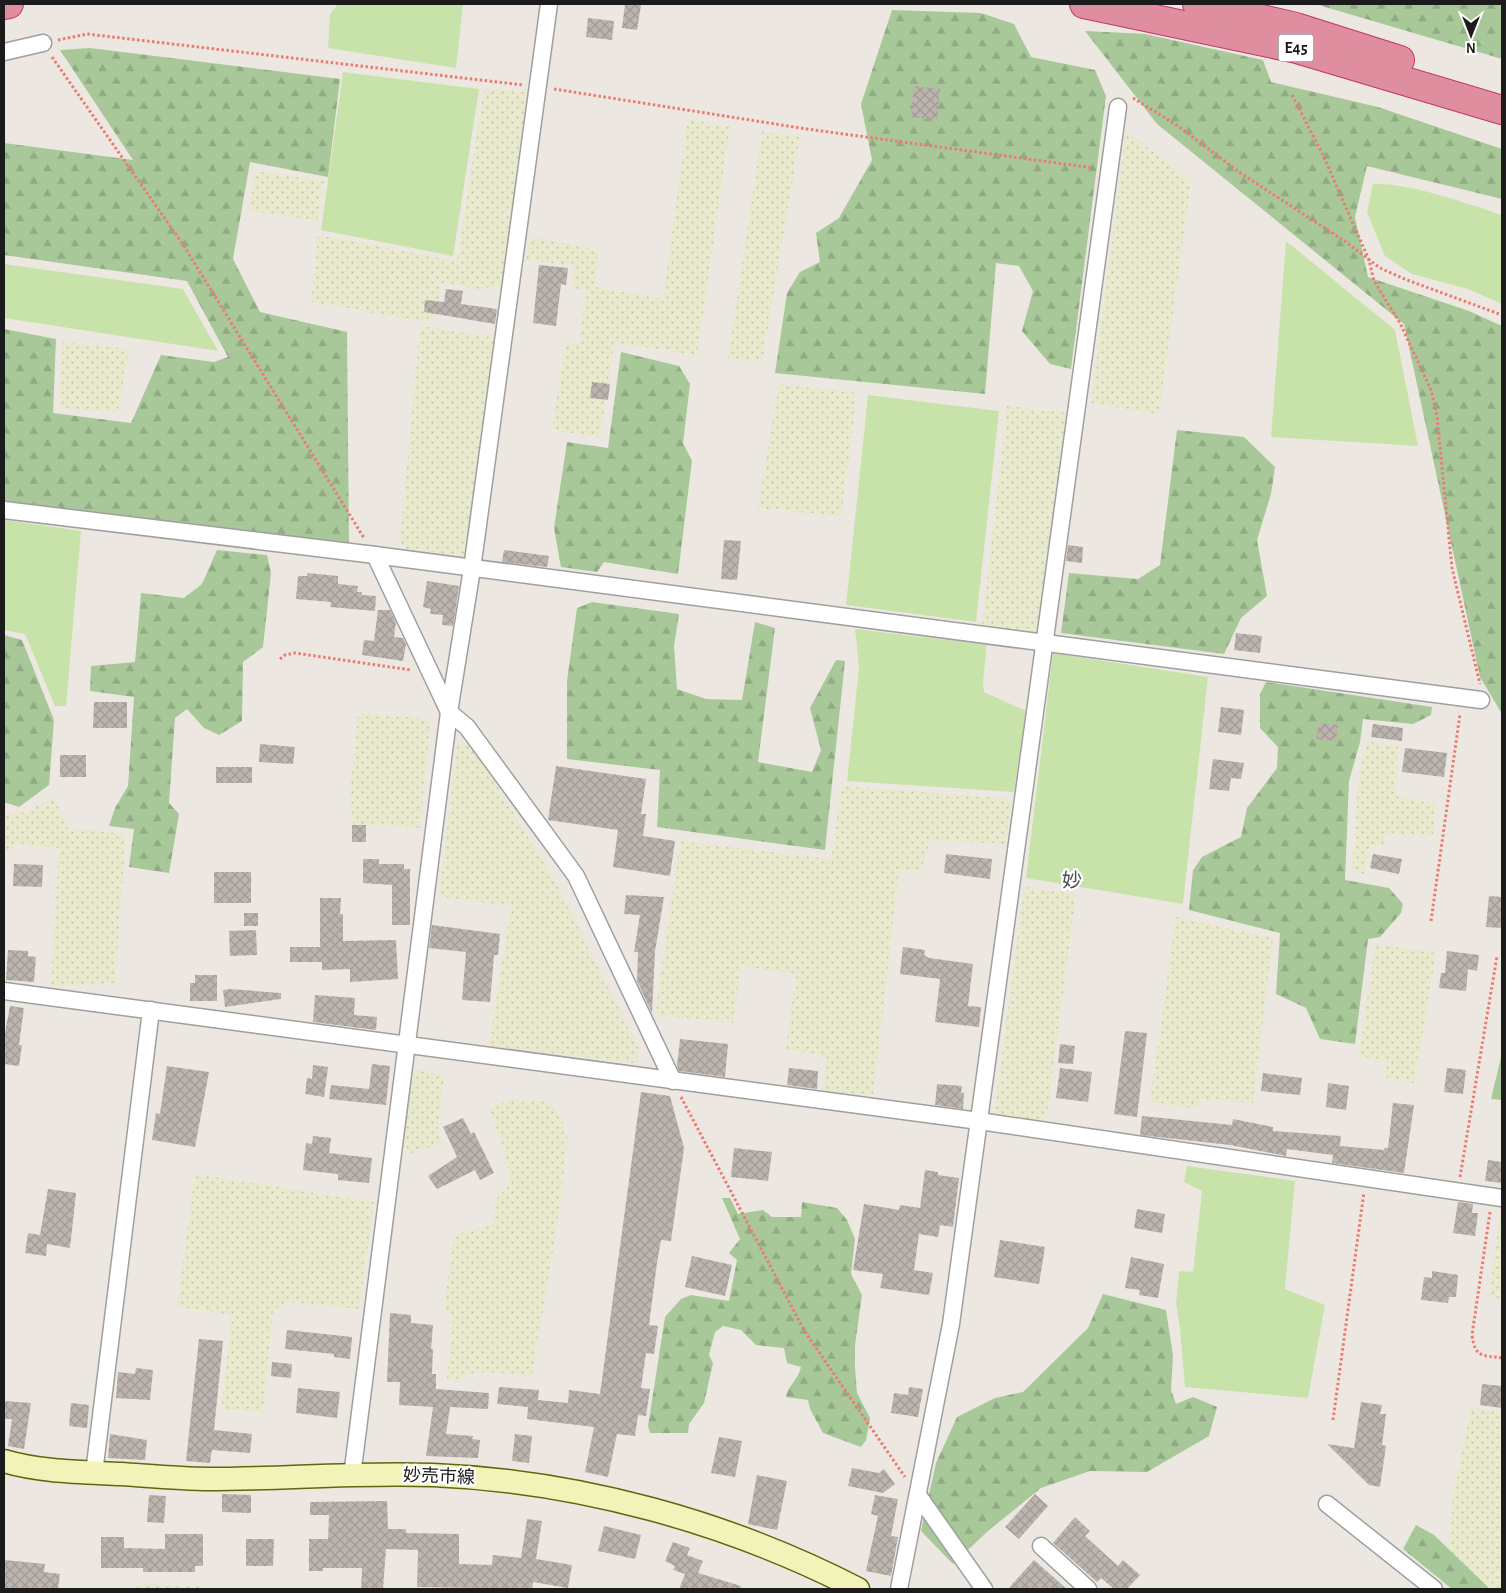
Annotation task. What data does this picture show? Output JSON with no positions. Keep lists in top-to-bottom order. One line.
{"streets":{"highway":["E45"],"main road":["妙売市線"]},"districts":["妙"],"north":"bottom"}
